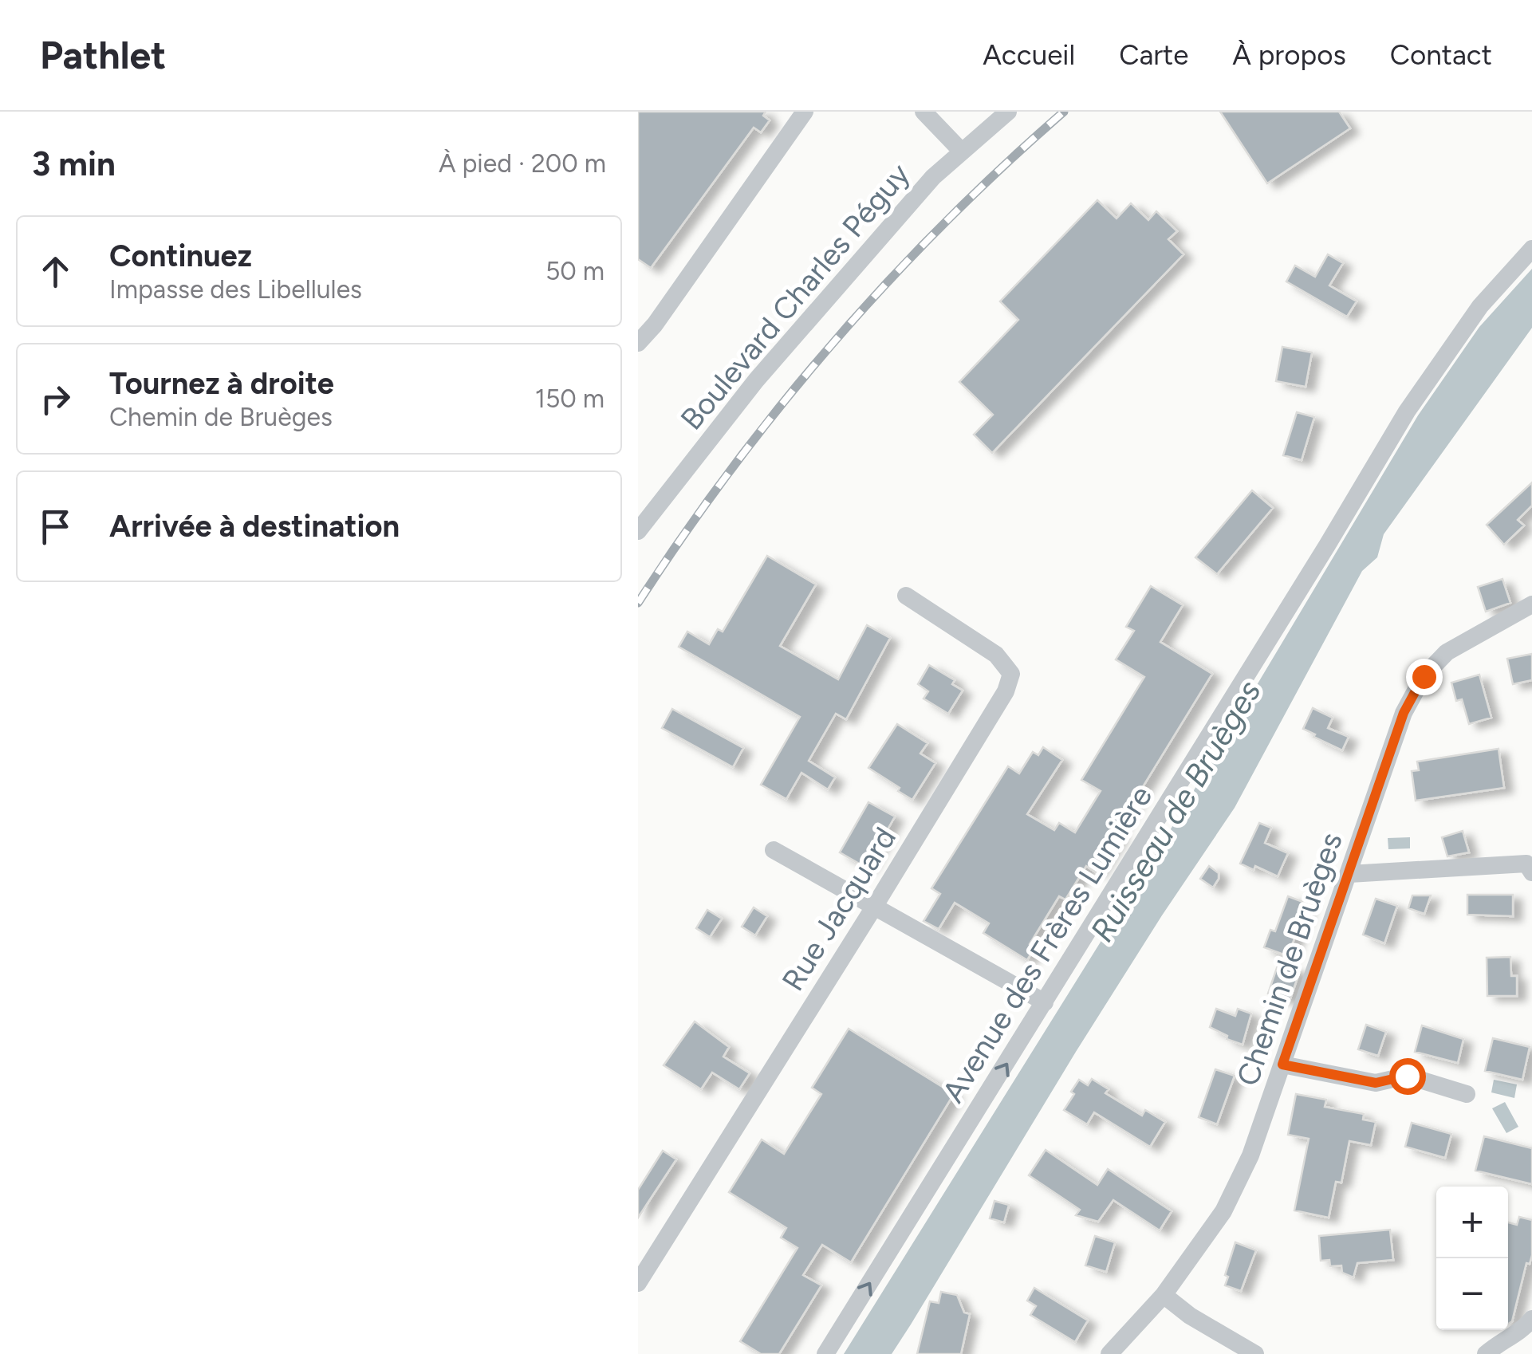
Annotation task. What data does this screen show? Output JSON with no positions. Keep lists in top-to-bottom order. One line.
{"streets":{"street":["Boulevard Charles Péguy","Rue Jacquard","Avenue des Frères Lumière","Chemin de Bruèges"]},"water":["Ruisseau de Bruèges"],"page":{"header":"Pathlet","nav":["Accueil","Carte","À propos","Contact"],"heading":["3 min","À pied · 200 m"],"list":[["Continuez","Impasse des Libellules","50 m"],["Tournez à droite","Chemin de Bruèges","150 m"],"Arrivée à destination"],"map_buttons":["+","−"]}}
